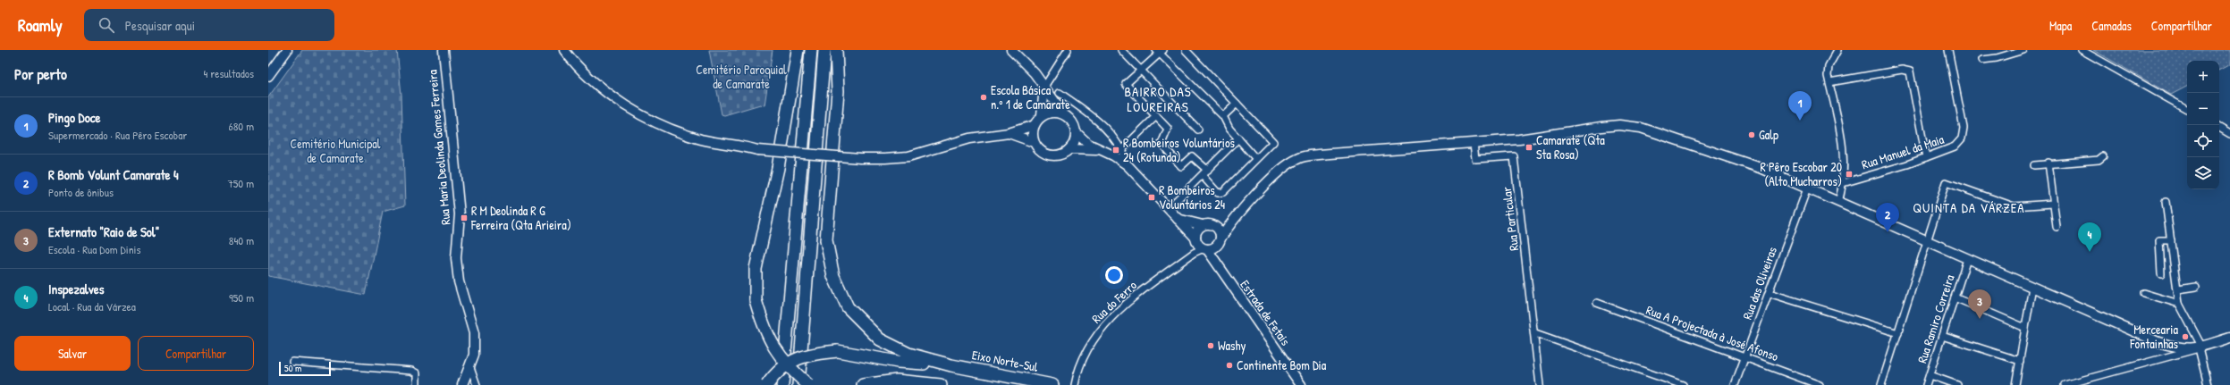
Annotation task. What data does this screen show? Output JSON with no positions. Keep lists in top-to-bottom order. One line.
{"streets":{"highway":["Eixo Norte-Sul"],"street":["Rua Maria Deolinda Gomes Ferreira","Rua Manuel da Maia","Rua Particular","Rua das Oliveiras","Rua do Ferro","Estrada de Fetais","Rua Ramiro Correira","Rua A Projectada à José Afonso"]},"crossings":[["Rua das Oliveiras","Rua A Projectada à José Afonso"],["Rua do Ferro","Estrada de Fetais"]],"districts":["BAIRRO DAS LOUREIRAS","QUINTA DA VÁRZEA"],"parks":["Cemitério Paroquial de Camarate","Cemitério Municipal de Camarate"],"places":{"other":["Escola Básica n.º 1 de Camarate","Galp","Mercearia Fontainhas","Washy","Continente Bom Dia"],"transit":["Camarate (Qta Sta Rosa)","R Bombeiros Voluntários 24 (Rotunda)","R Pêro Escobar 20 (Alto Mucharros)","R Bombeiros Voluntários 24","R M Deolinda R G Ferreira (Qta Arieira)"]},"scale_bar":"50 m","page":{"header":"Roamly","search":"Pesquisar aqui","nav":["Mapa","Camadas","Compartilhar"],"heading":["Por perto","4 resultados"],"map_buttons":["+","−"],"pins":["1","2","4","3"],"list":[{"mark":"1","name":"Pingo Doce","note":"Supermercado · Rua Pêro Escobar","value":"680 m"},{"mark":"2","name":"R Bomb Volunt Camarate 4","note":"Ponto de ônibus","value":"750 m"},{"mark":"3","name":"Externato \"Raio de Sol\"","note":"Escola · Rua Dom Dinis","value":"840 m"},{"mark":"4","name":"Inspezalves","note":"Local · Rua da Várzea","value":"950 m"}],"buttons":["Salvar","Compartilhar"],"scale":"50 m"}}
